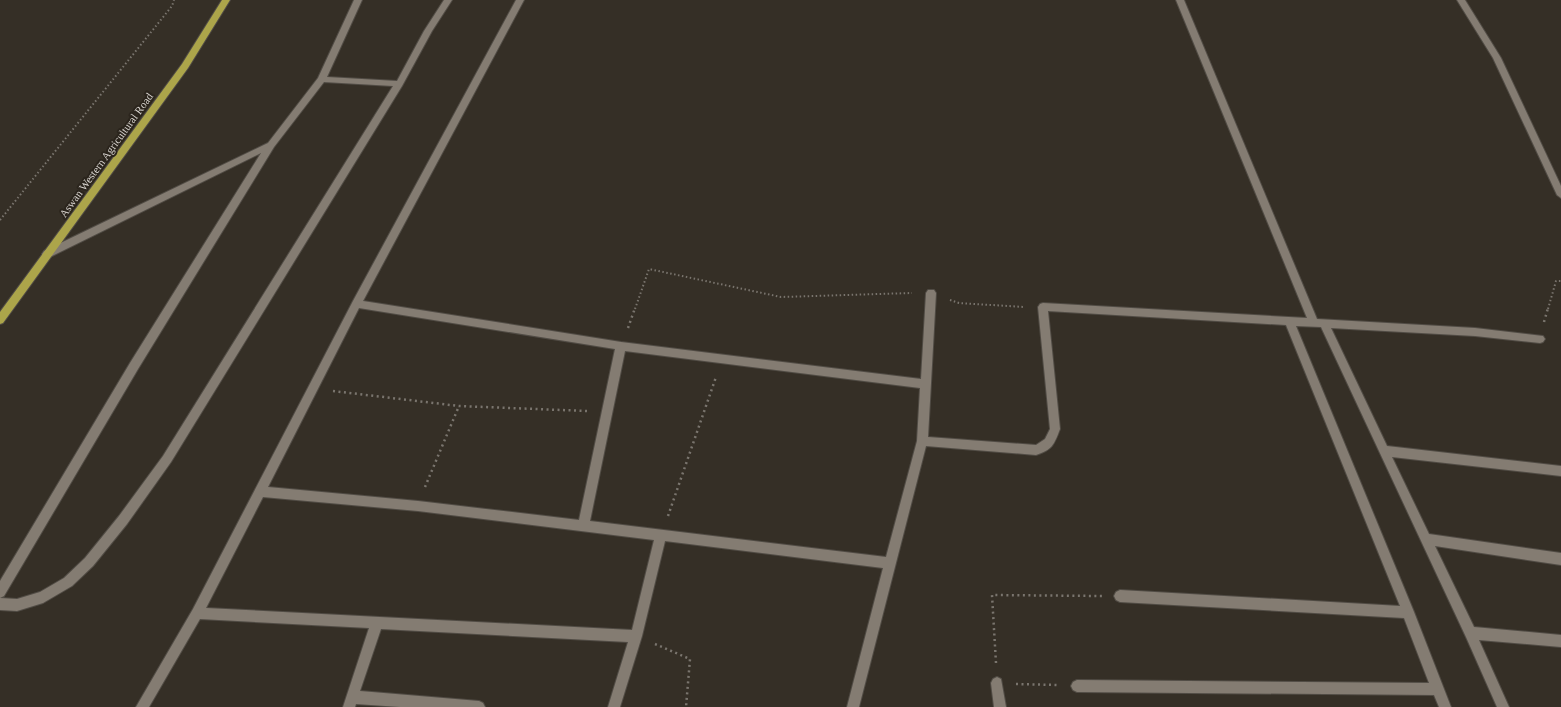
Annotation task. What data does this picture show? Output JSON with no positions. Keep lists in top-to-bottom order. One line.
{"streets":{"main road":["Aswan Western Agricultural Road"]}}
